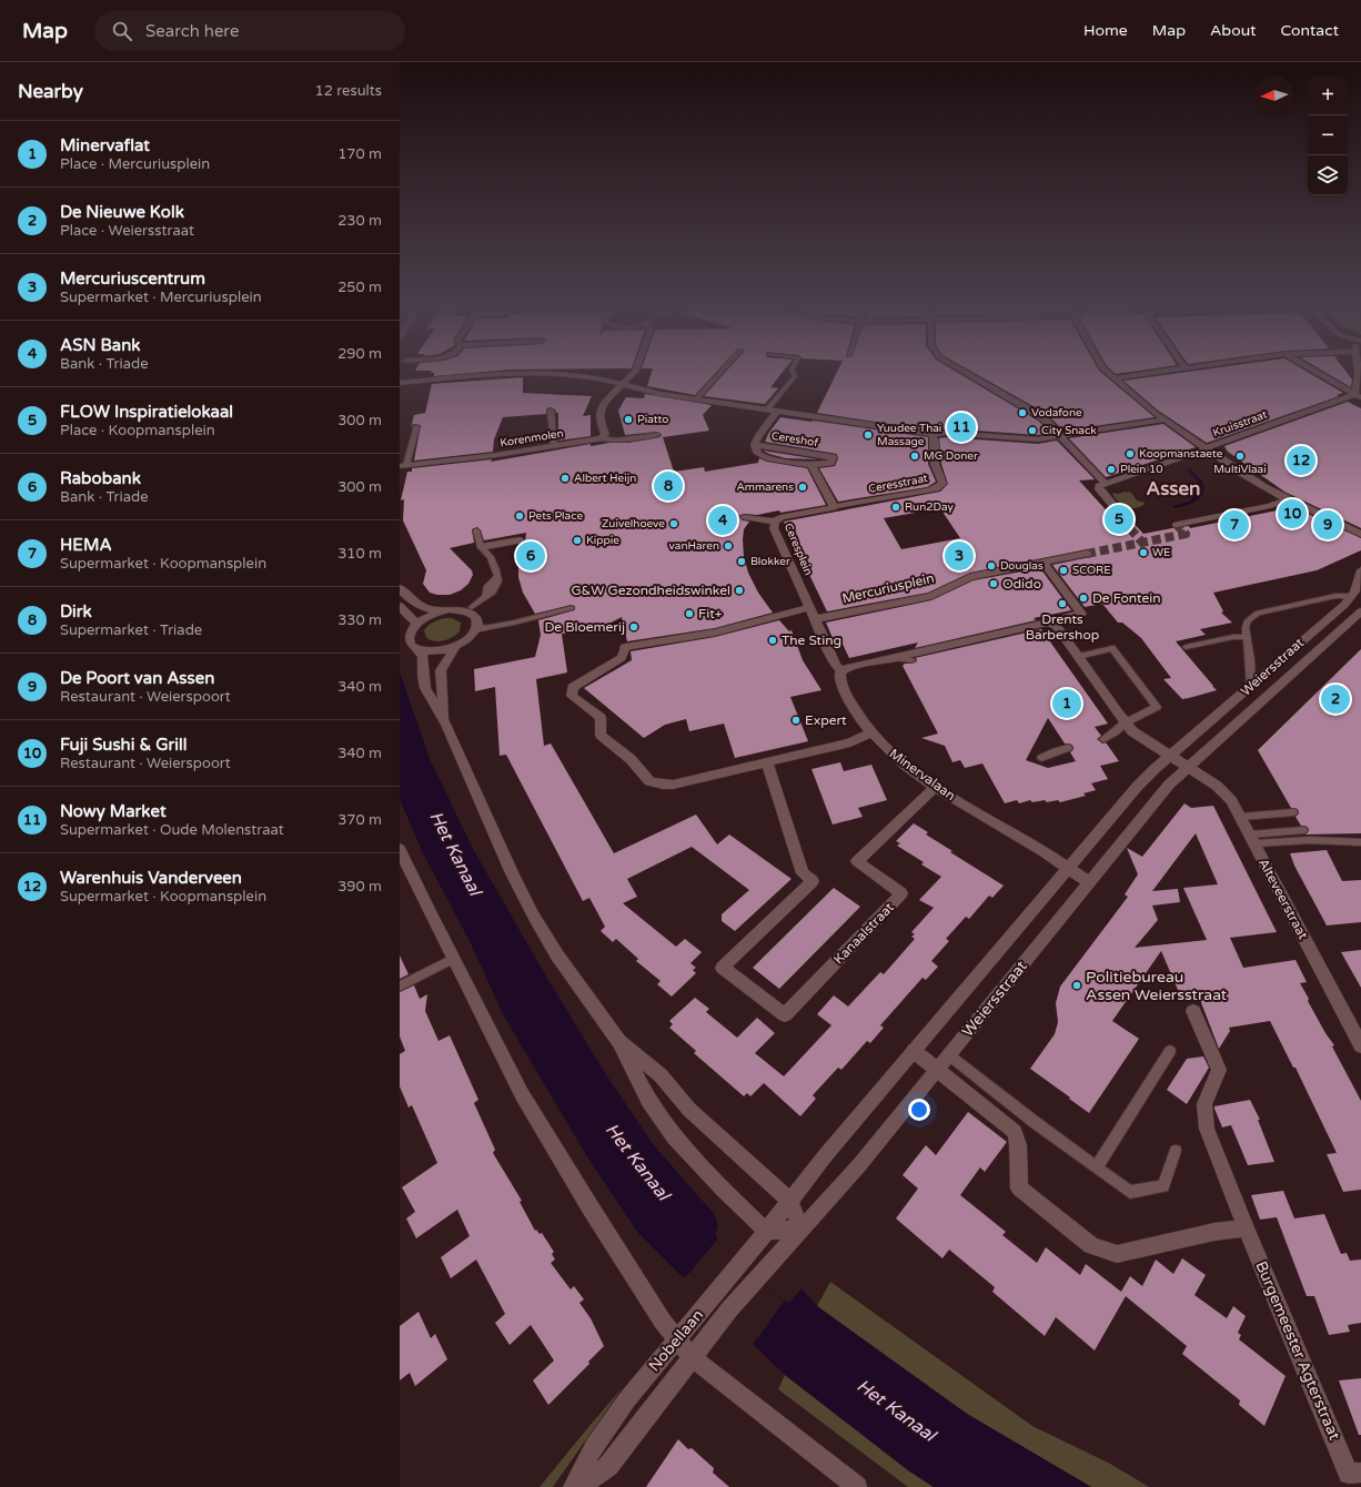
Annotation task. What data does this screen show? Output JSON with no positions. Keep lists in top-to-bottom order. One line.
{"streets":{"street":["Kruisstraat","Korenmolen","Cereshof","Ceresstraat","Ceresplein","Mercuriusplein","Weiersstraat","Minervalaan","Alteveerstraat","Kanaalstraat","Nobellaan","Burgemeester Agterstraat"]},"crossings":[["Cereshof","Ceresstraat"],["Cereshof","Ceresplein"],["Ceresstraat","Ceresplein"],["Ceresplein","Mercuriusplein"],["Ceresplein","Minervalaan"],["Mercuriusplein","Minervalaan"],["Weiersstraat","Minervalaan"],["Weiersstraat","Alteveerstraat"],["Weiersstraat","Nobellaan"],["Minervalaan","Kanaalstraat"]],"districts":["Assen"],"water":["Het Kanaal"],"places":["Vodafone","Piatto","City Snack","Yuudee Thai Massage","Koopmanstaete","MG Doner","MultiVlaai","Plein 10","Albert Heijn","Ammarens","Run2Day","Pets Place","Zuivelhoeve","Kippie","vanHaren","WE","Blokker","Douglas","SCORE","Odido","G&W Gezondheidswinkel","De Fontein","Drents Barbershop","Fit+","De Bloemerij","The Sting","Expert","Politiebureau Assen Weiersstraat"],"north":"left","page":{"header":"Map","search":"Search here","nav":["Home","Map","About","Contact"],"heading":["Nearby","12 results"],"map_buttons":["+","−"],"list":[{"mark":"1","name":"Minervaflat","note":"Place · Mercuriusplein","value":"170 m"},{"mark":"2","name":"De Nieuwe Kolk","note":"Place · Weiersstraat","value":"230 m"},{"mark":"3","name":"Mercuriuscentrum","note":"Supermarket · Mercuriusplein","value":"250 m"},{"mark":"4","name":"ASN Bank","note":"Bank · Triade","value":"290 m"},{"mark":"5","name":"FLOW Inspiratielokaal","note":"Place · Koopmansplein","value":"300 m"},{"mark":"6","name":"Rabobank","note":"Bank · Triade","value":"300 m"},{"mark":"7","name":"HEMA","note":"Supermarket · Koopmansplein","value":"310 m"},{"mark":"8","name":"Dirk","note":"Supermarket · Triade","value":"330 m"},{"mark":"9","name":"De Poort van Assen","note":"Restaurant · Weierspoort","value":"340 m"},{"mark":"10","name":"Fuji Sushi & Grill","note":"Restaurant · Weierspoort","value":"340 m"},{"mark":"11","name":"Nowy Market","note":"Supermarket · Oude Molenstraat","value":"370 m"},{"mark":"12","name":"Warenhuis Vanderveen","note":"Supermarket · Koopmansplein","value":"390 m"}],"pins":["11","12","8","10","5","4","7","9","3","6","2","1"]}}
